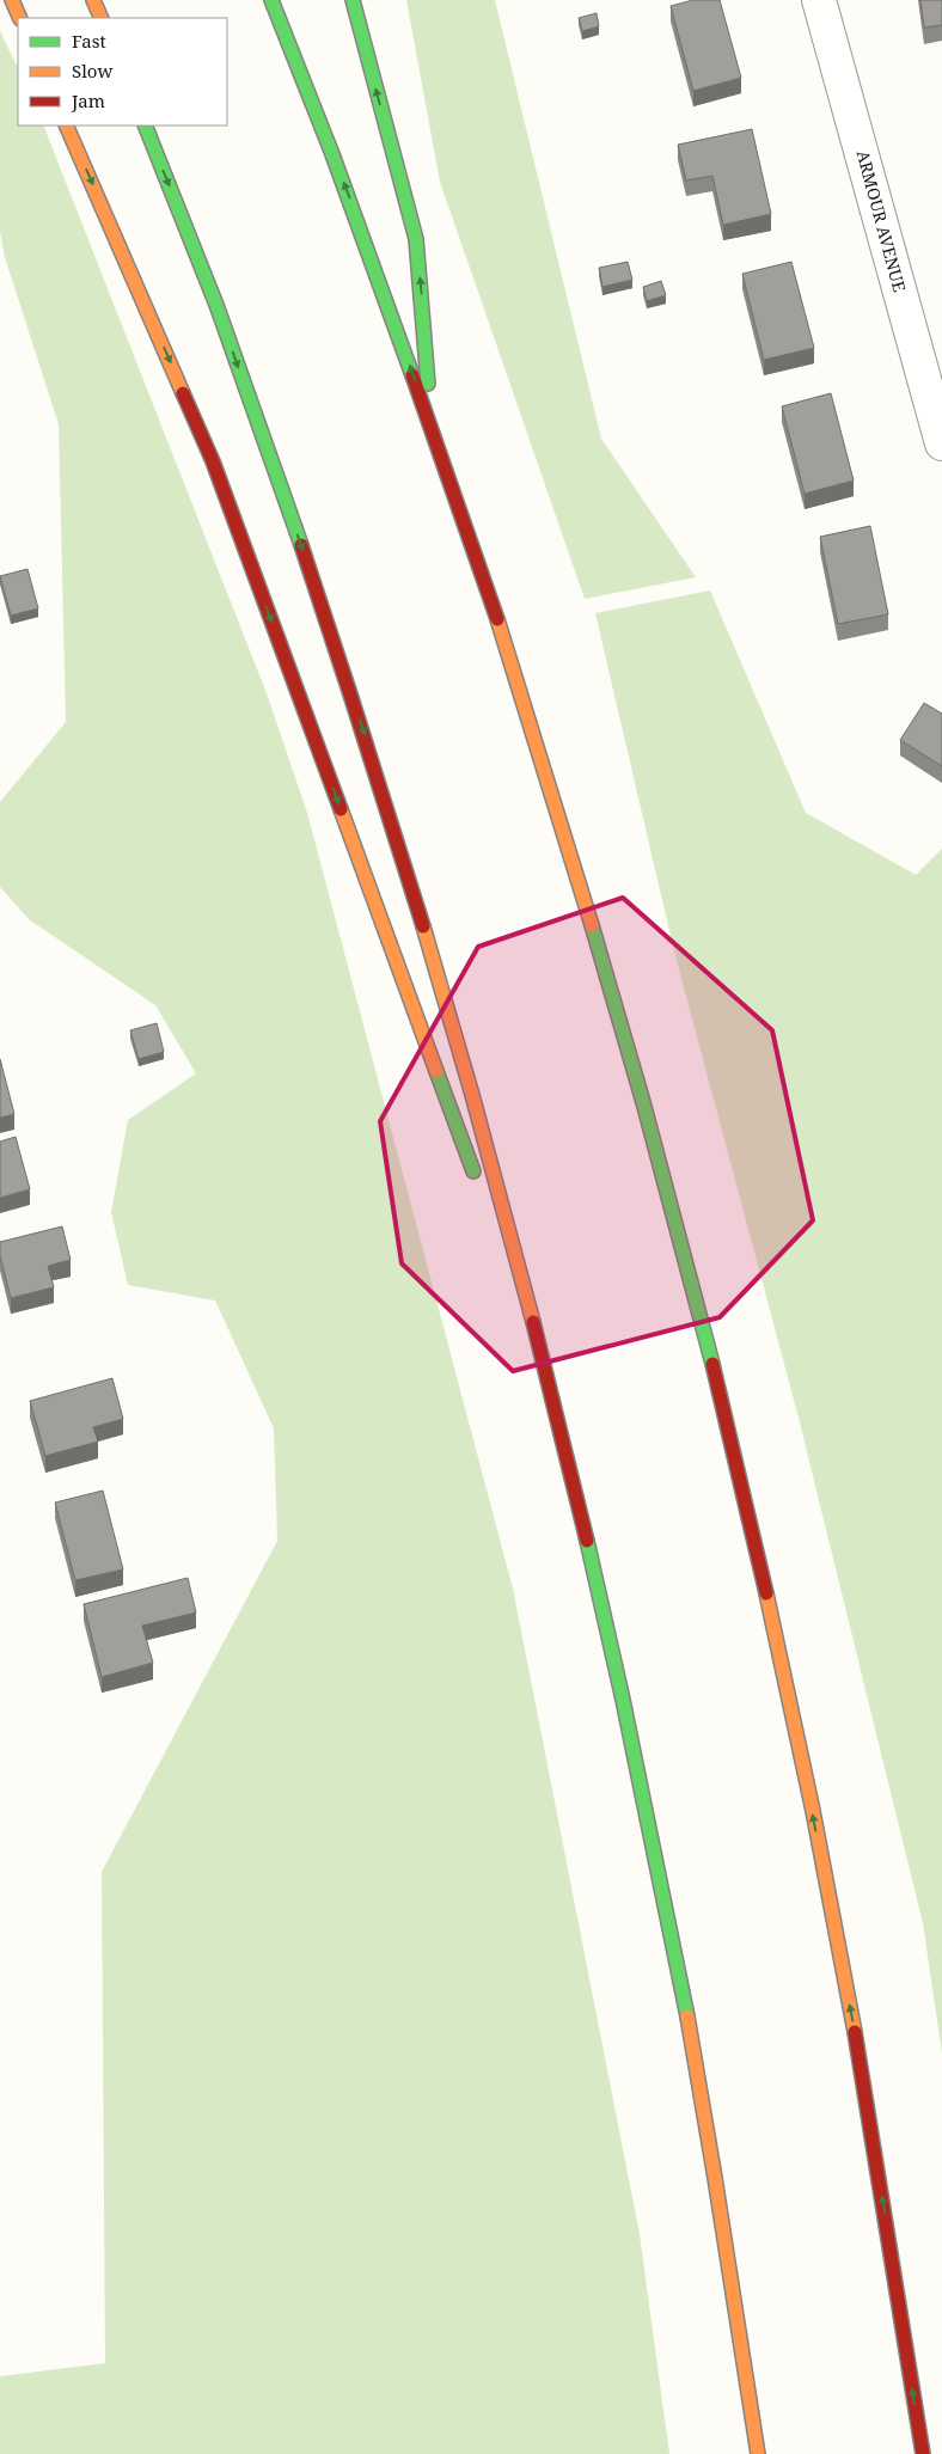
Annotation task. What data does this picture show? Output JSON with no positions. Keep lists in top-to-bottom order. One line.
{"streets":{"street":["ARMOUR AVENUE"]},"legend":["Fast","Slow","Jam"]}
